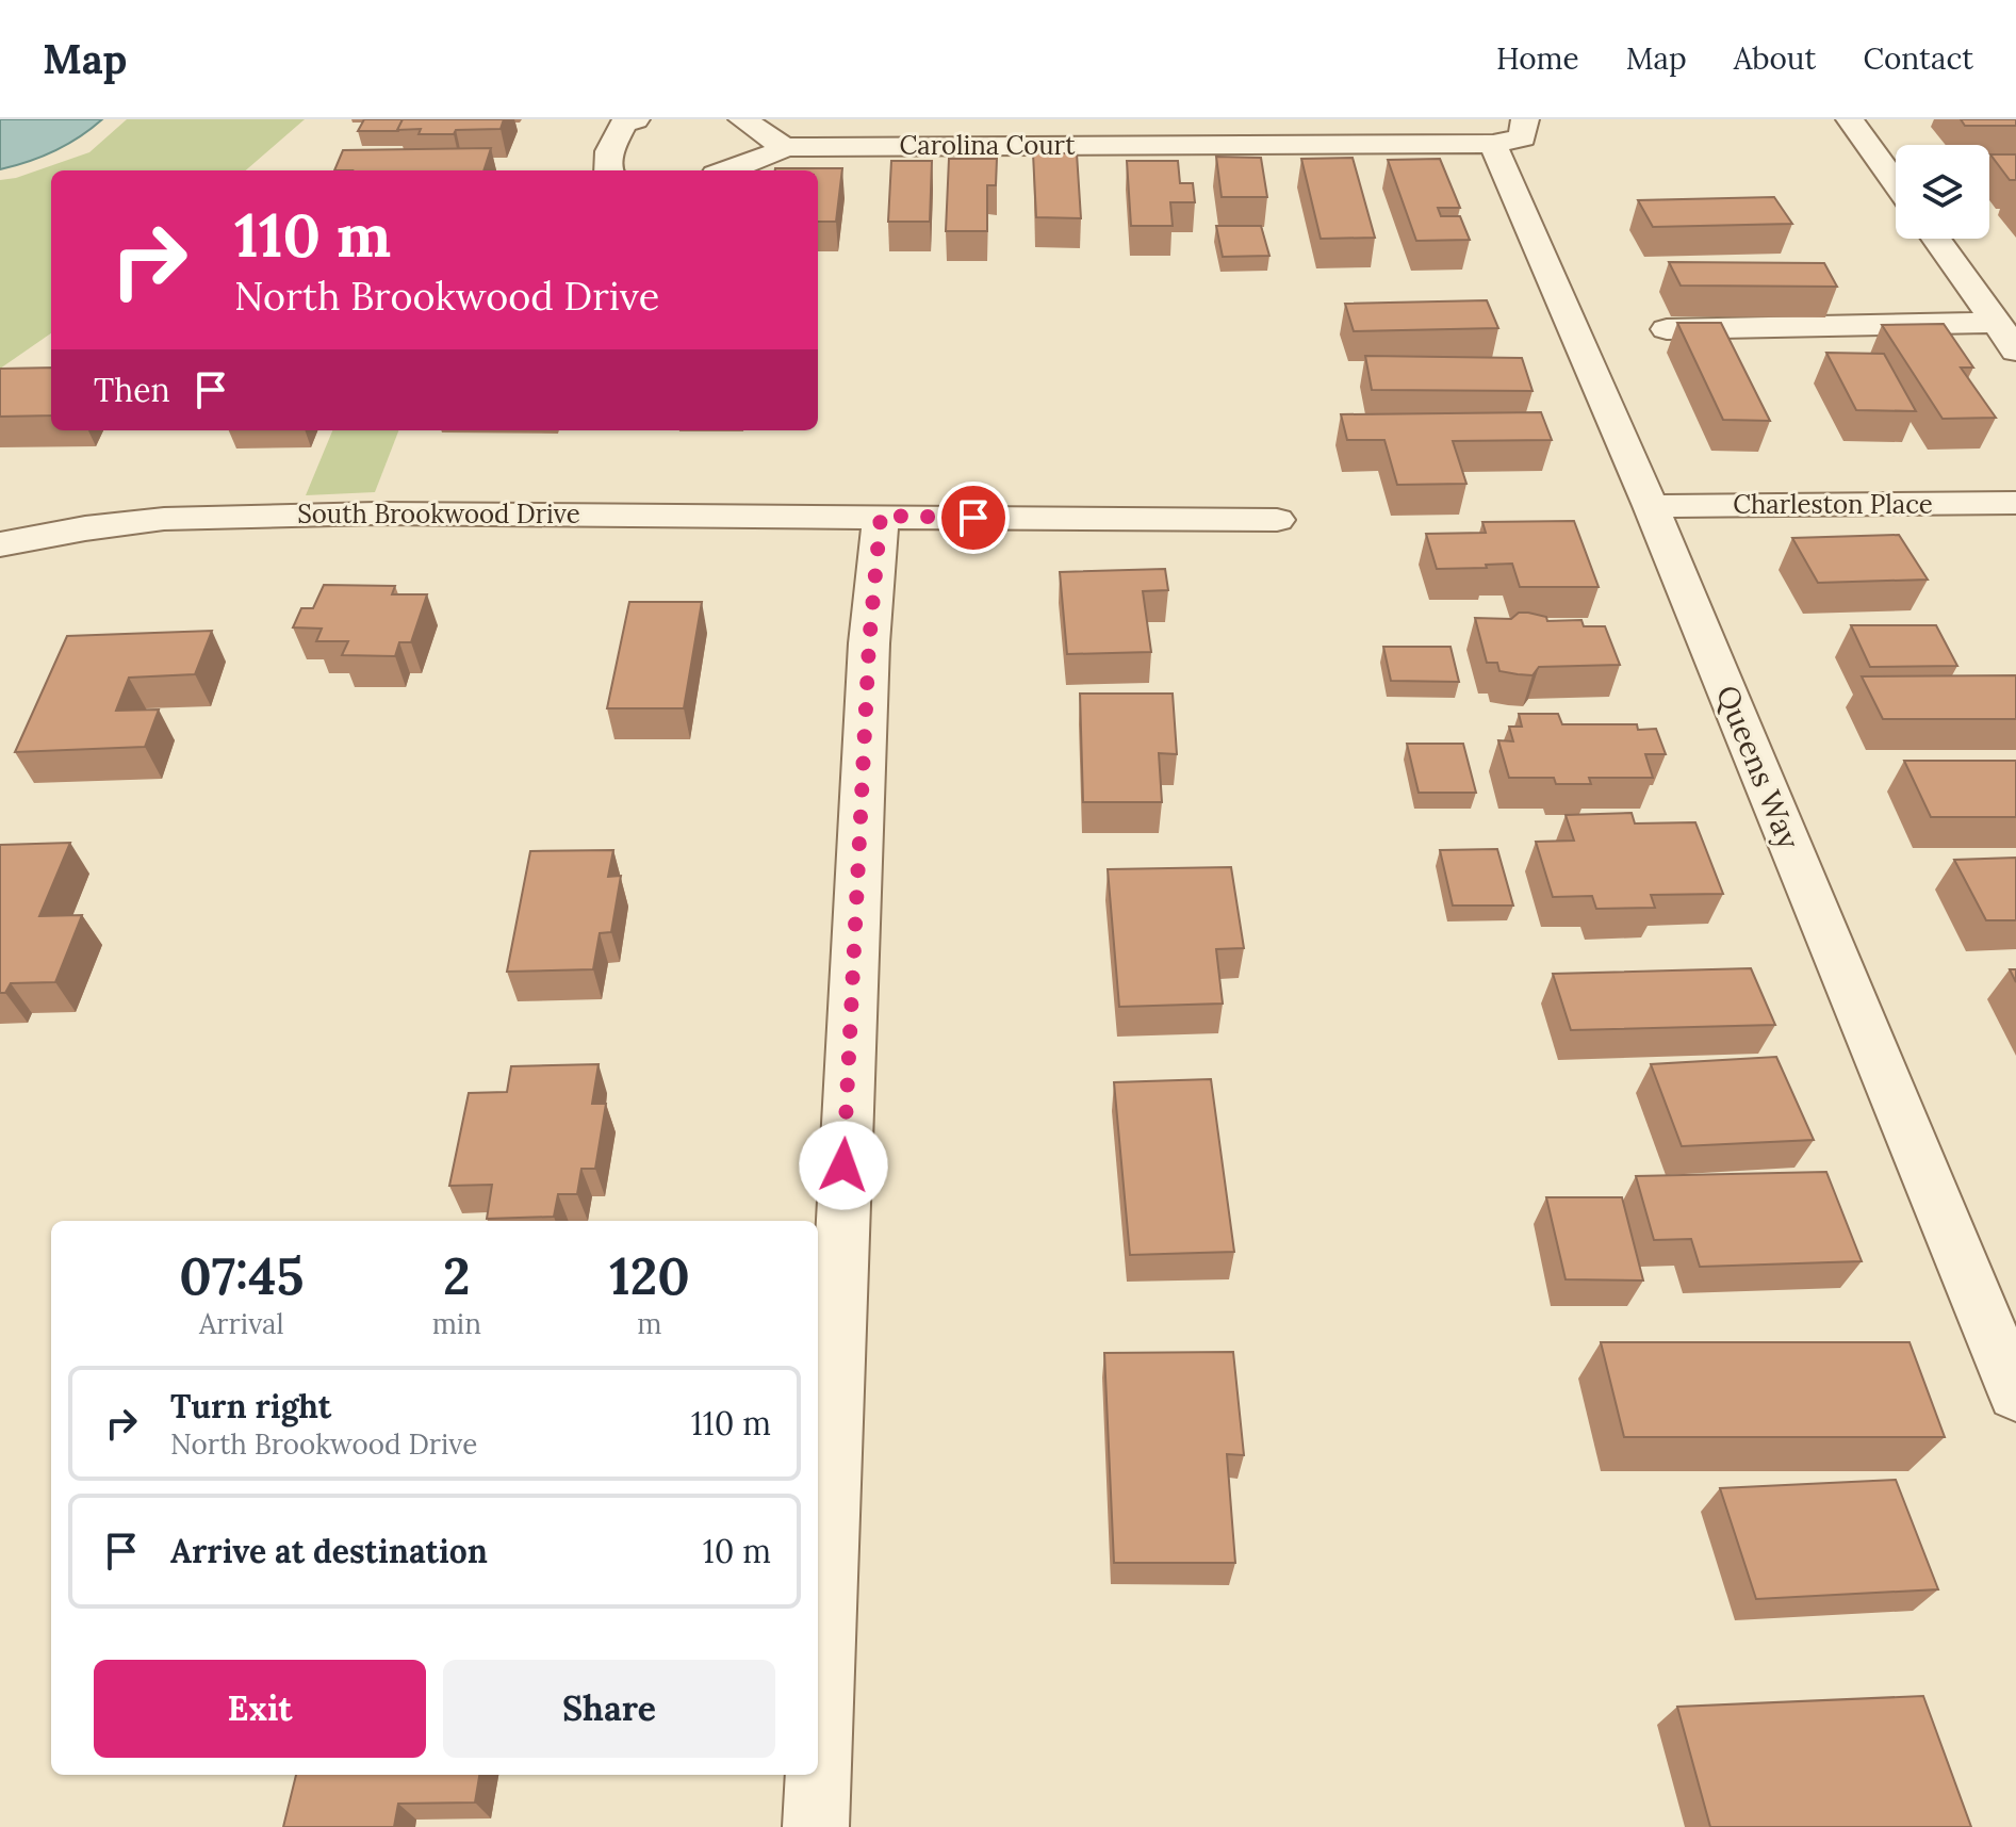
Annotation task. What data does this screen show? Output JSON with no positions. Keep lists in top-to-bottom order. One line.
{"streets":{"street":["Carolina Court","Charleston Place","South Brookwood Drive","Queens Way"]},"crossings":[["Carolina Court","Queens Way"],["Charleston Place","Queens Way"]],"page":{"header":"Map","nav":["Home","Map","About","Contact"],"turn":["110 m","North Brookwood Drive"],"then":"Then","eta":["07:45","Arrival","2","min","120","m"],"list":[{"name":"Turn right","note":"North Brookwood Drive","value":"110 m"},{"name":"Arrive at destination","value":"10 m"}],"buttons":["Exit","Share"]}}
